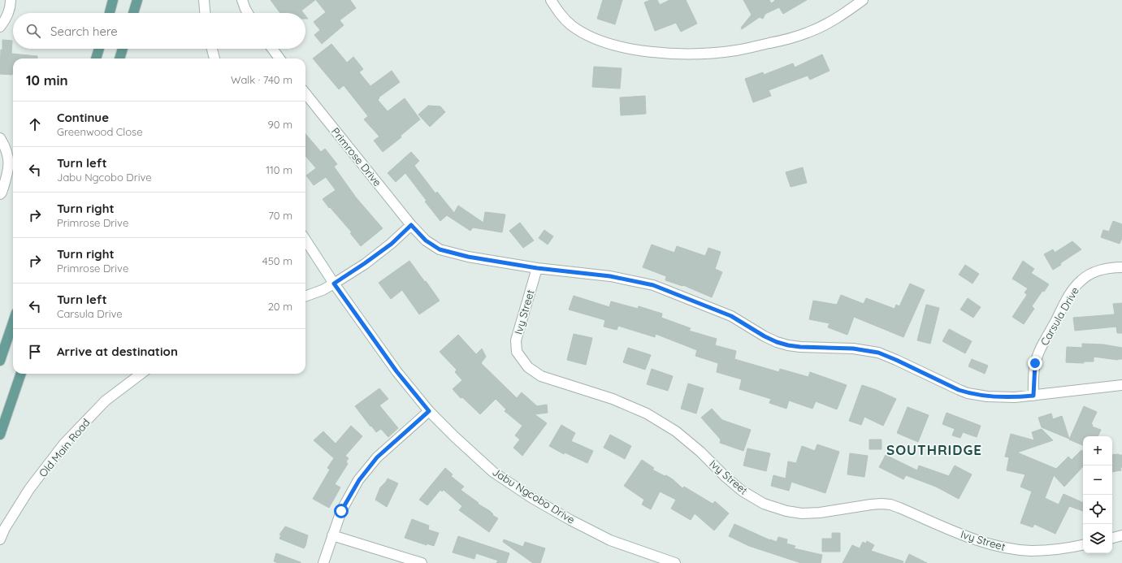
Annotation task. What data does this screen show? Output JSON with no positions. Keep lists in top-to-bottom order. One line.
{"streets":{"street":["Primrose Drive","Ivy Street","Carsula Drive","Old Main Road","Jabu Ngcobo Drive"]},"crossings":[["Primrose Drive","Ivy Street"],["Primrose Drive","Carsula Drive"]],"districts":["SOUTHRIDGE"],"page":{"search":"Search here","heading":["10 min","Walk · 740 m"],"list":[["Continue","Greenwood Close","90 m"],["Turn left","Jabu Ngcobo Drive","110 m"],["Turn right","Primrose Drive","70 m"],["Turn right","Primrose Drive","450 m"],["Turn left","Carsula Drive","20 m"],"Arrive at destination"],"map_buttons":["+","−"]}}
